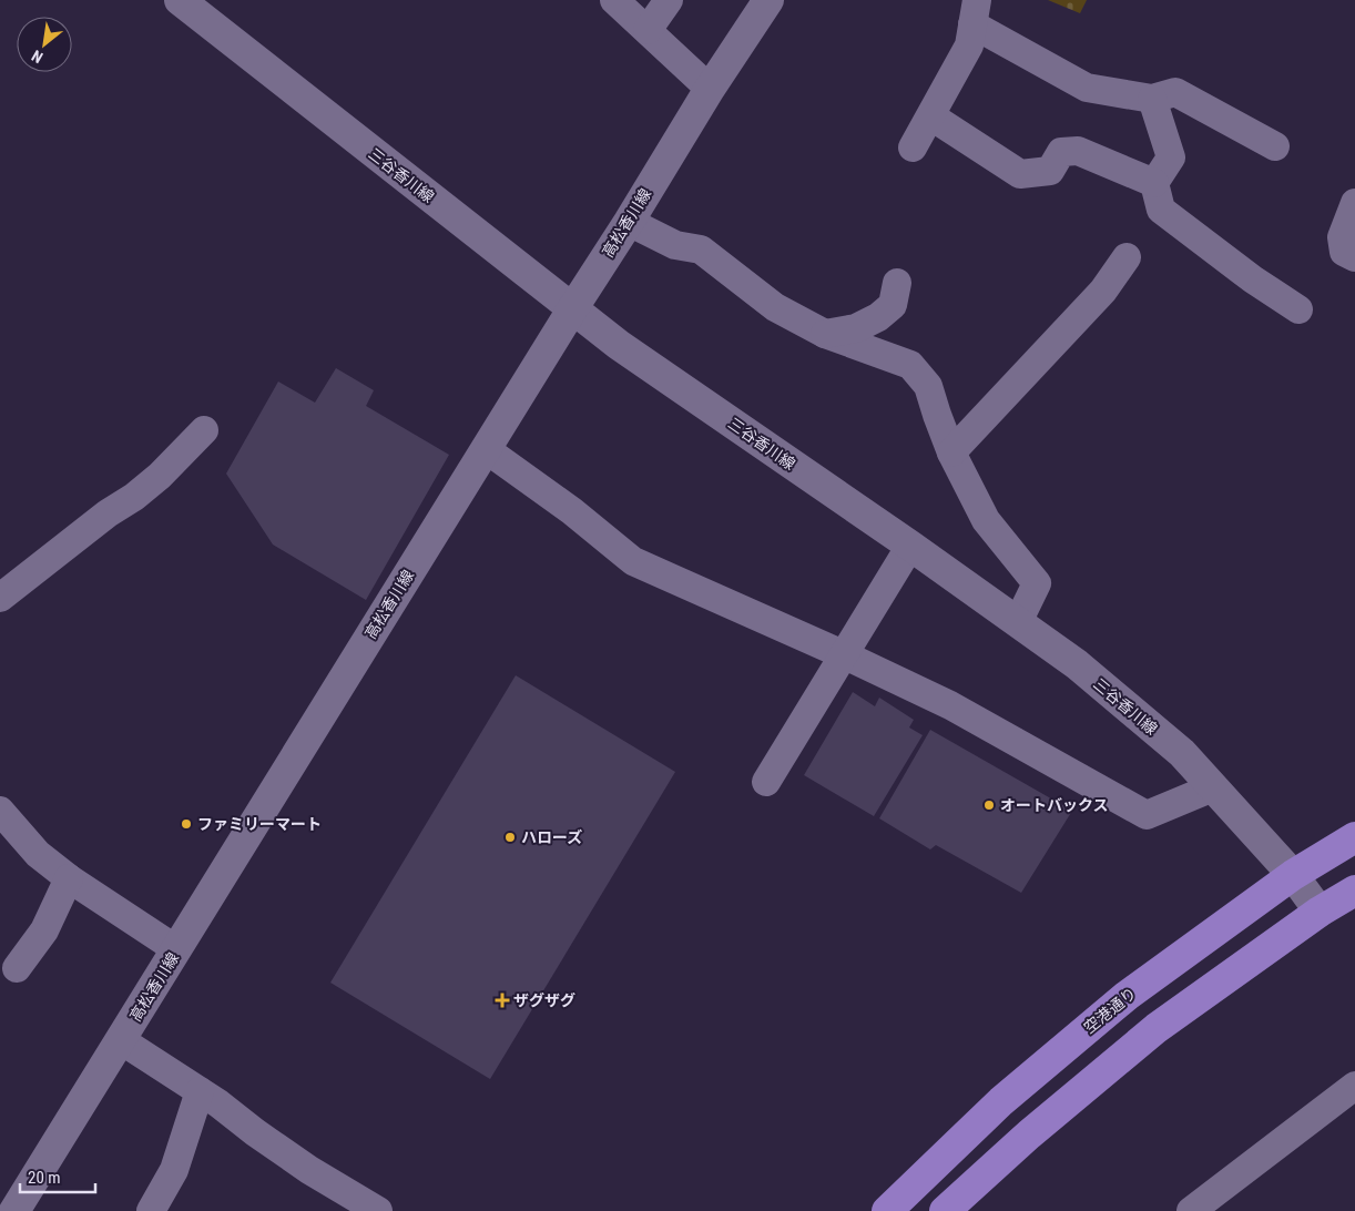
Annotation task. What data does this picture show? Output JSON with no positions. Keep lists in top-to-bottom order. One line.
{"streets":{"highway":["空港通り"],"main road":["三谷香川線","高松香川線"]},"crossings":[["三谷香川線","高松香川線"],["三谷香川線","空港通り"]],"places":{"other":["オートバックス","ファミリーマート","ハローズ"],"health":["ザグザグ"]},"scale_bar":"20 m","north":"bottom left"}
